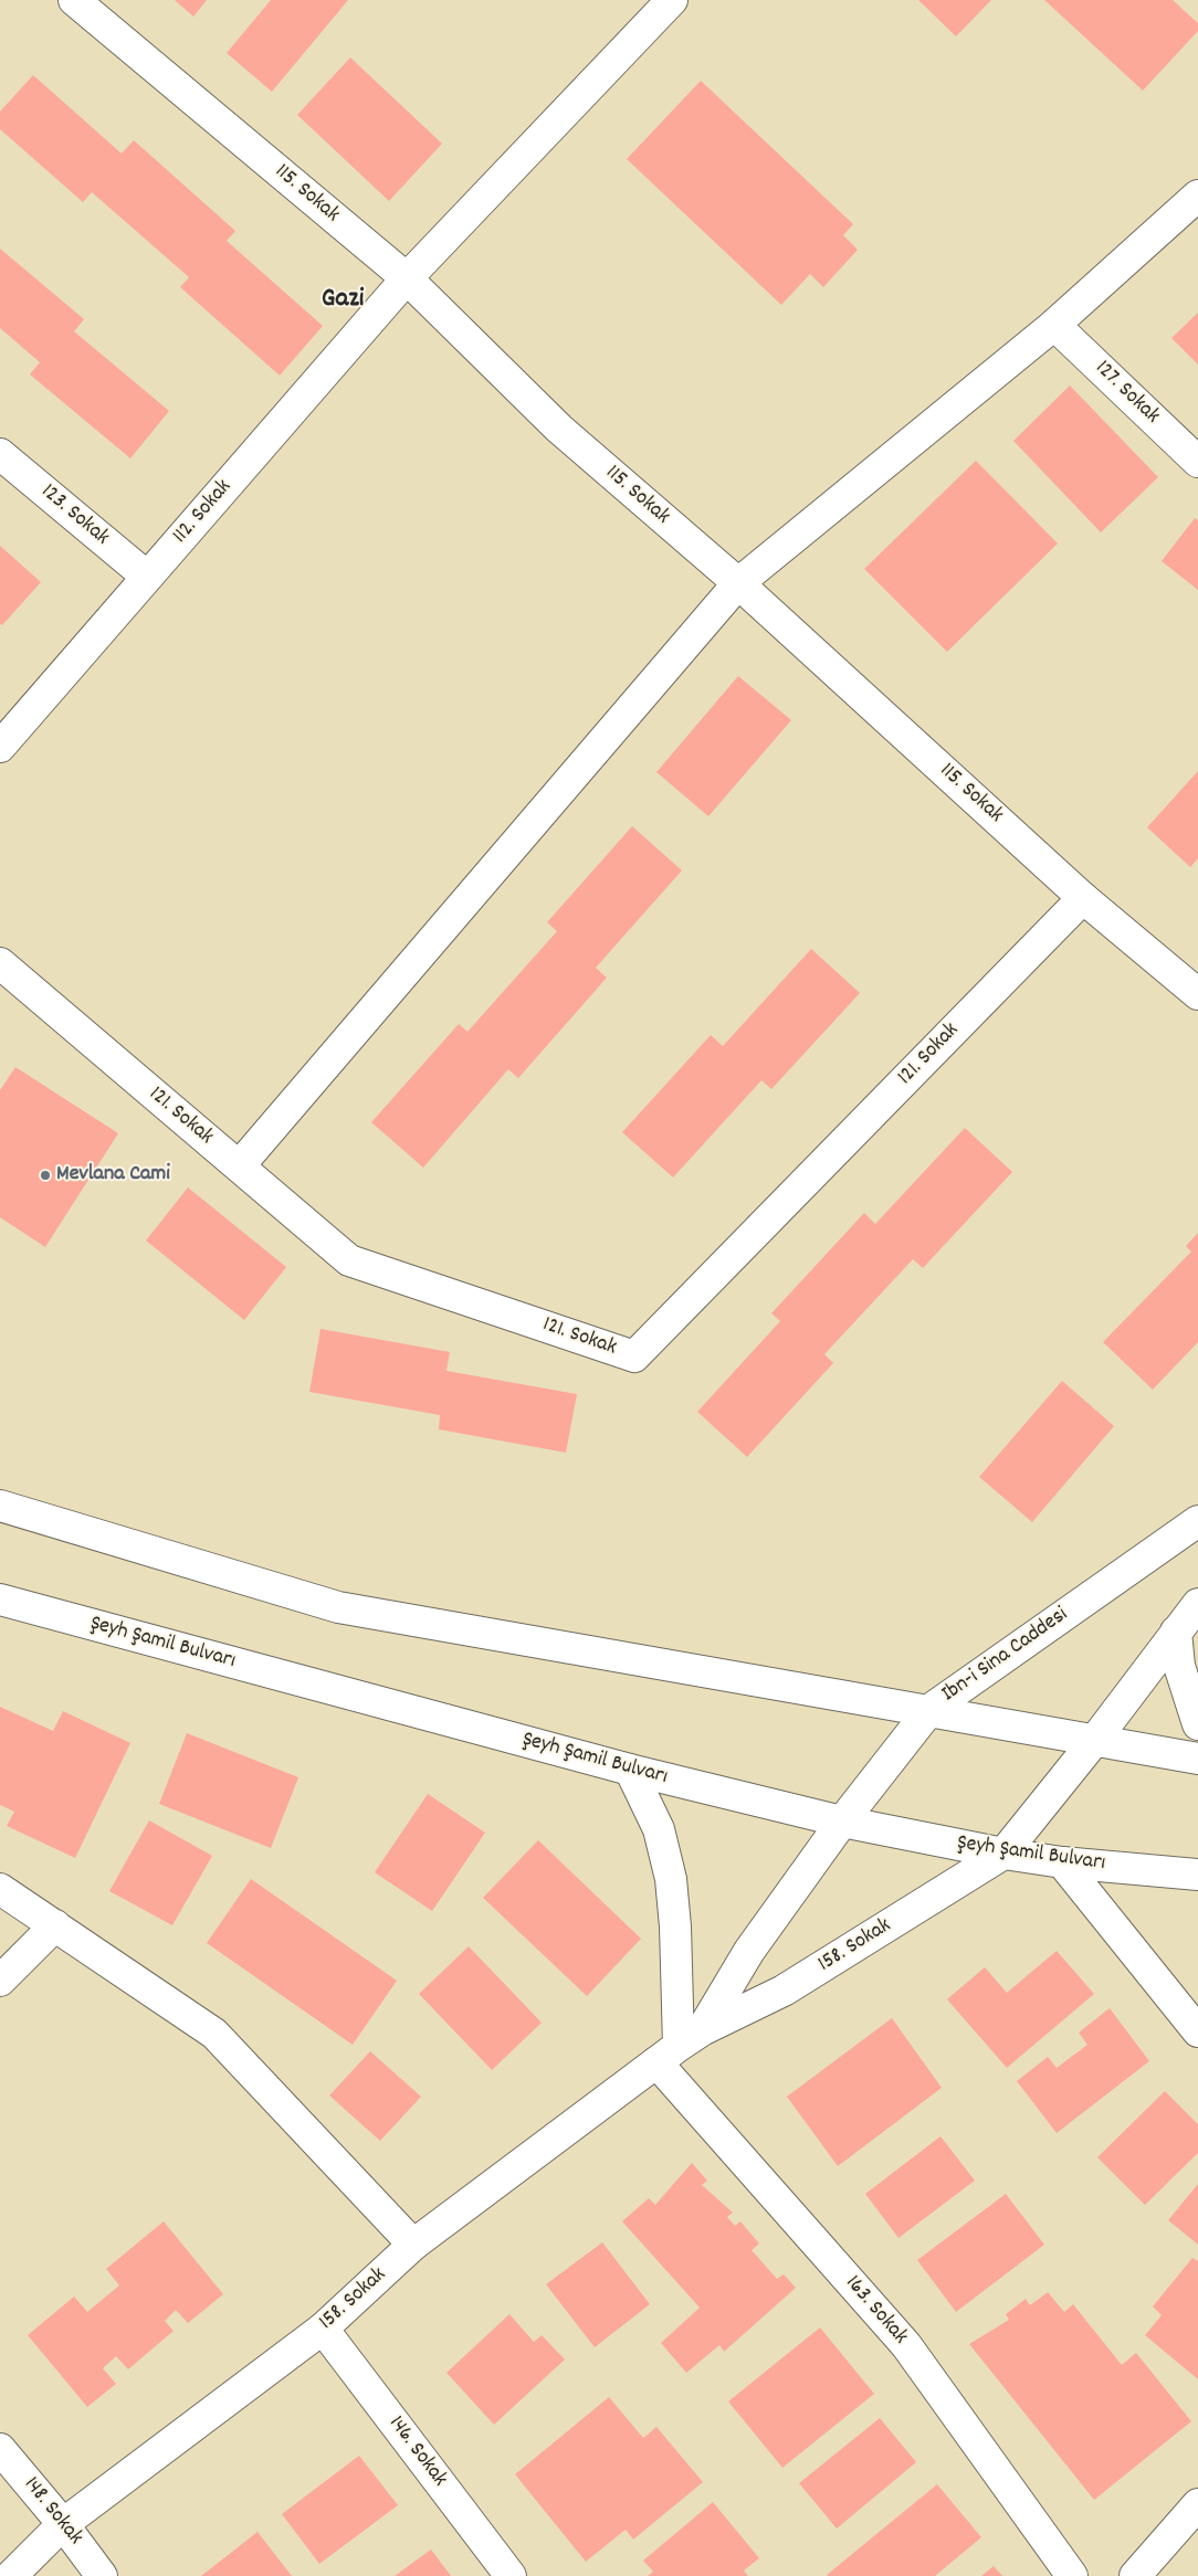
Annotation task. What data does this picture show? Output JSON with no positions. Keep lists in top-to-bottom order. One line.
{"streets":{"street":["115. Sokak","127. Sokak","112. Sokak","123. Sokak","121. Sokak","Şeyh Şamil Bulvarı","Ibn-i Sina Caddesi","158. Sokak","163. Sokak","146. Sokak","148. Sokak"]},"crossings":[["115. Sokak","112. Sokak"],["115. Sokak","121. Sokak"],["112. Sokak","123. Sokak"],["Şeyh Şamil Bulvarı","Ibn-i Sina Caddesi"],["Şeyh Şamil Bulvarı","158. Sokak"],["Ibn-i Sina Caddesi","158. Sokak"],["158. Sokak","163. Sokak"],["158. Sokak","146. Sokak"],["158. Sokak","148. Sokak"]],"districts":["Gazi"],"places":["Mevlana Cami"]}
